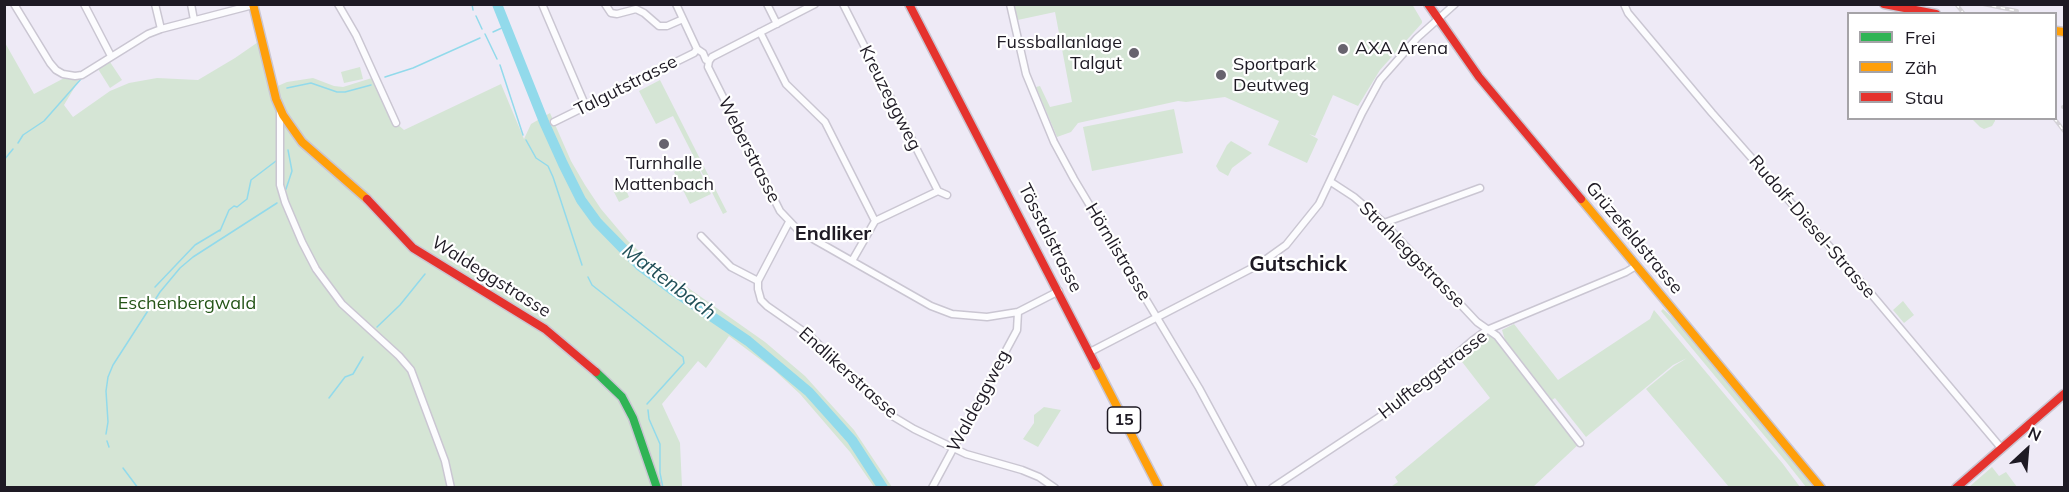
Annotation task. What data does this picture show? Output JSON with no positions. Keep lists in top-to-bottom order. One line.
{"streets":{"main road":["Tösstalstrasse","Grüzefeldstrasse","Waldeggstrasse","15"],"street":["Talgutstrasse","Kreuzeggweg","Weberstrasse","Rudolf-Diesel-Strasse","Hörnlistrasse","Strahleggstrasse","Endlikerstrasse","Hulfteggstrasse","Waldeggweg"]},"crossings":[["Talgutstrasse","Weberstrasse"],["Weberstrasse","Tösstalstrasse"],["Weberstrasse","Waldeggweg"],["Grüzefeldstrasse","Hulfteggstrasse"],["Strahleggstrasse","Hulfteggstrasse"],["Endlikerstrasse","Waldeggweg"]],"districts":["Endliker","Gutschick"],"water":["Mattenbach"],"parks":["Eschenbergwald"],"places":["AXA Arena","Fussballanlage Talgut","Sportpark Deutweg","Turnhalle Mattenbach"],"legend":["Frei","Zäh","Stau"],"north":"top right"}
